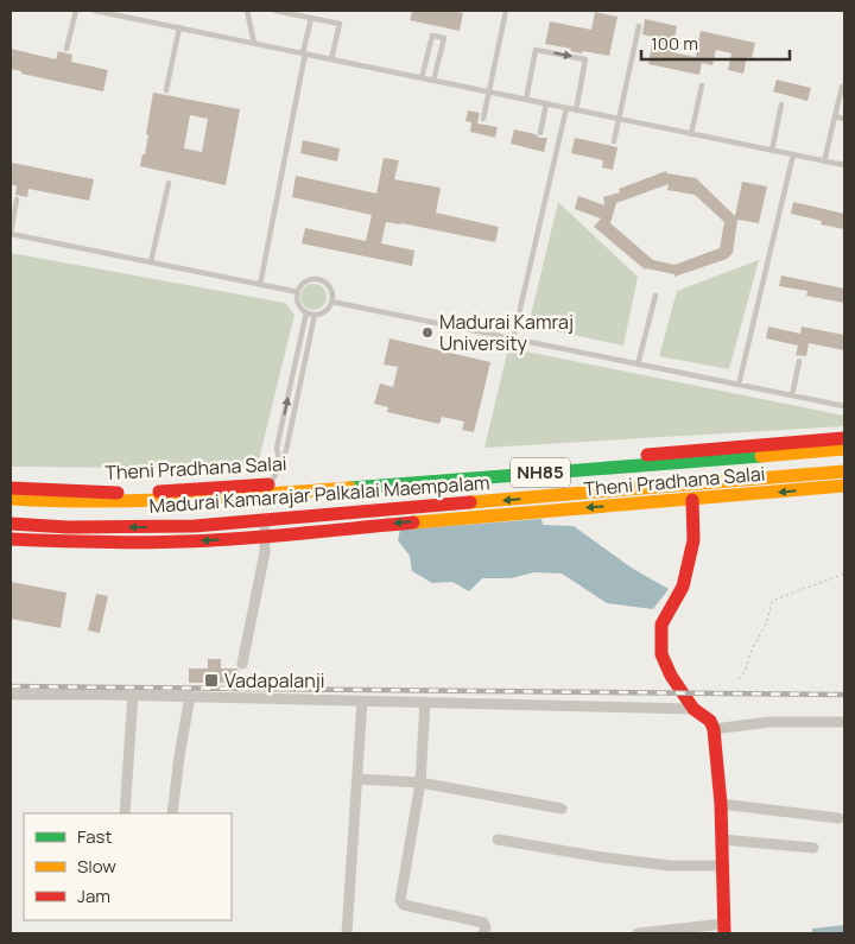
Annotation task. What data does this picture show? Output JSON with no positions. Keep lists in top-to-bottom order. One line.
{"streets":{"main road":["Theni Pradhana Salai","NH85","Madurai Kamarajar Palkalai Maempalam"]},"places":{"other":["Madurai Kamraj University"],"transit":["Vadapalanji"]},"legend":["Fast","Slow","Jam"],"scale_bar":"100 m"}
